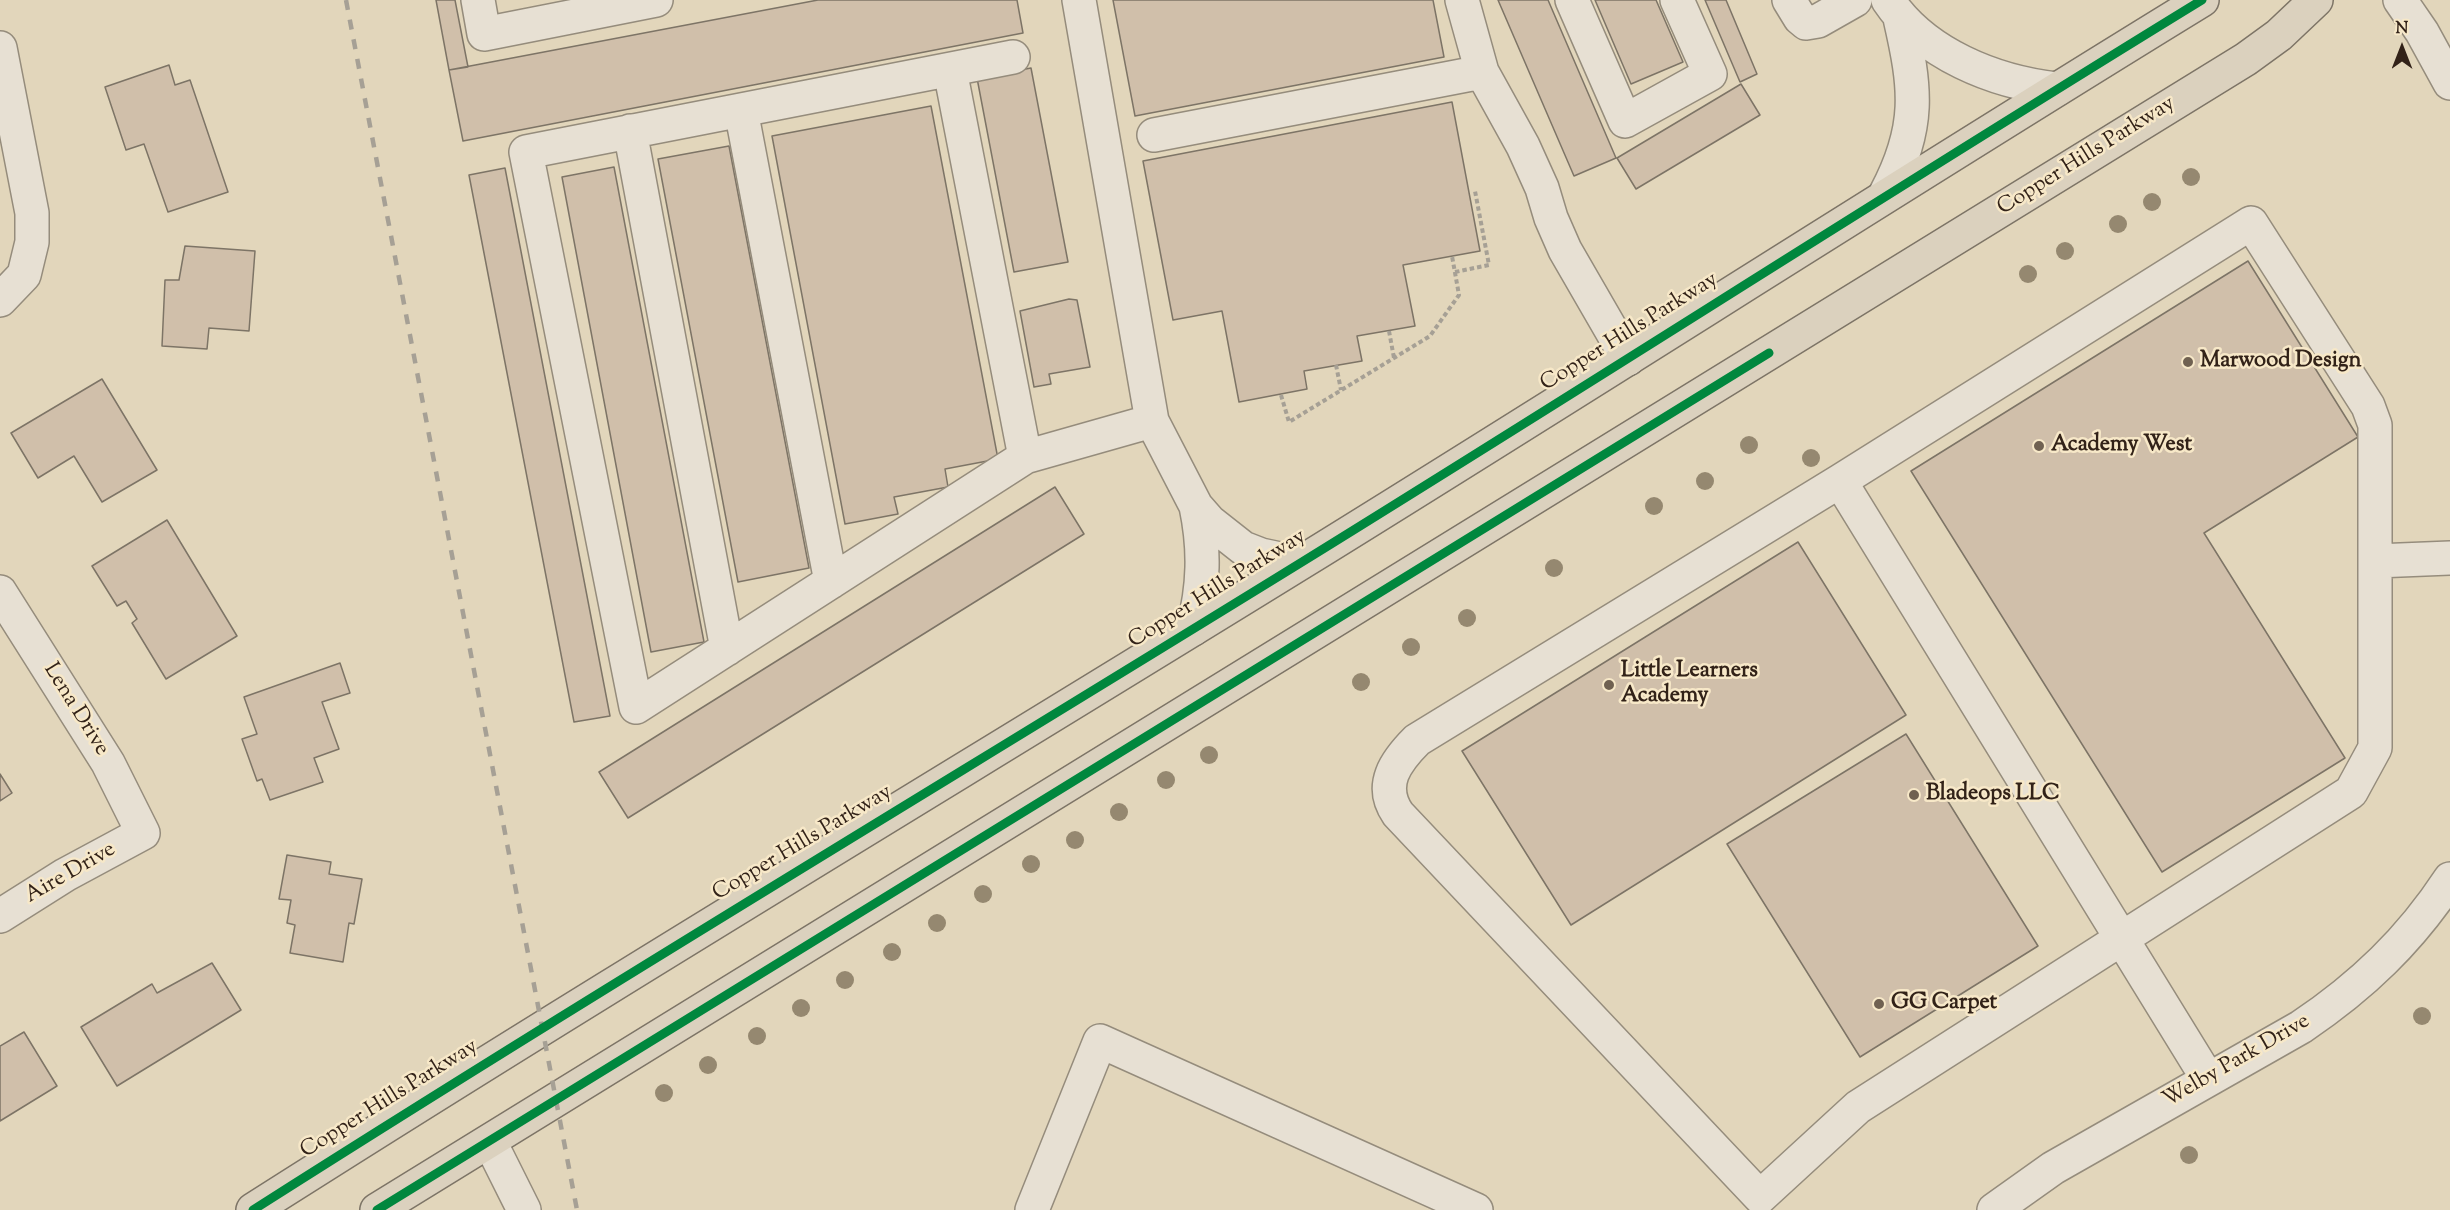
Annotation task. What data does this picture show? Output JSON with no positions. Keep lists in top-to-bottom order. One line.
{"streets":{"main road":["Copper Hills Parkway"],"street":["Lena Drive","Aire Drive","Welby Park Drive"]},"crossings":[["Lena Drive","Aire Drive"]],"places":["Marwood Design","Academy West","Little Learners Academy","Bladeops LLC","GG Carpet"],"north":"top"}
